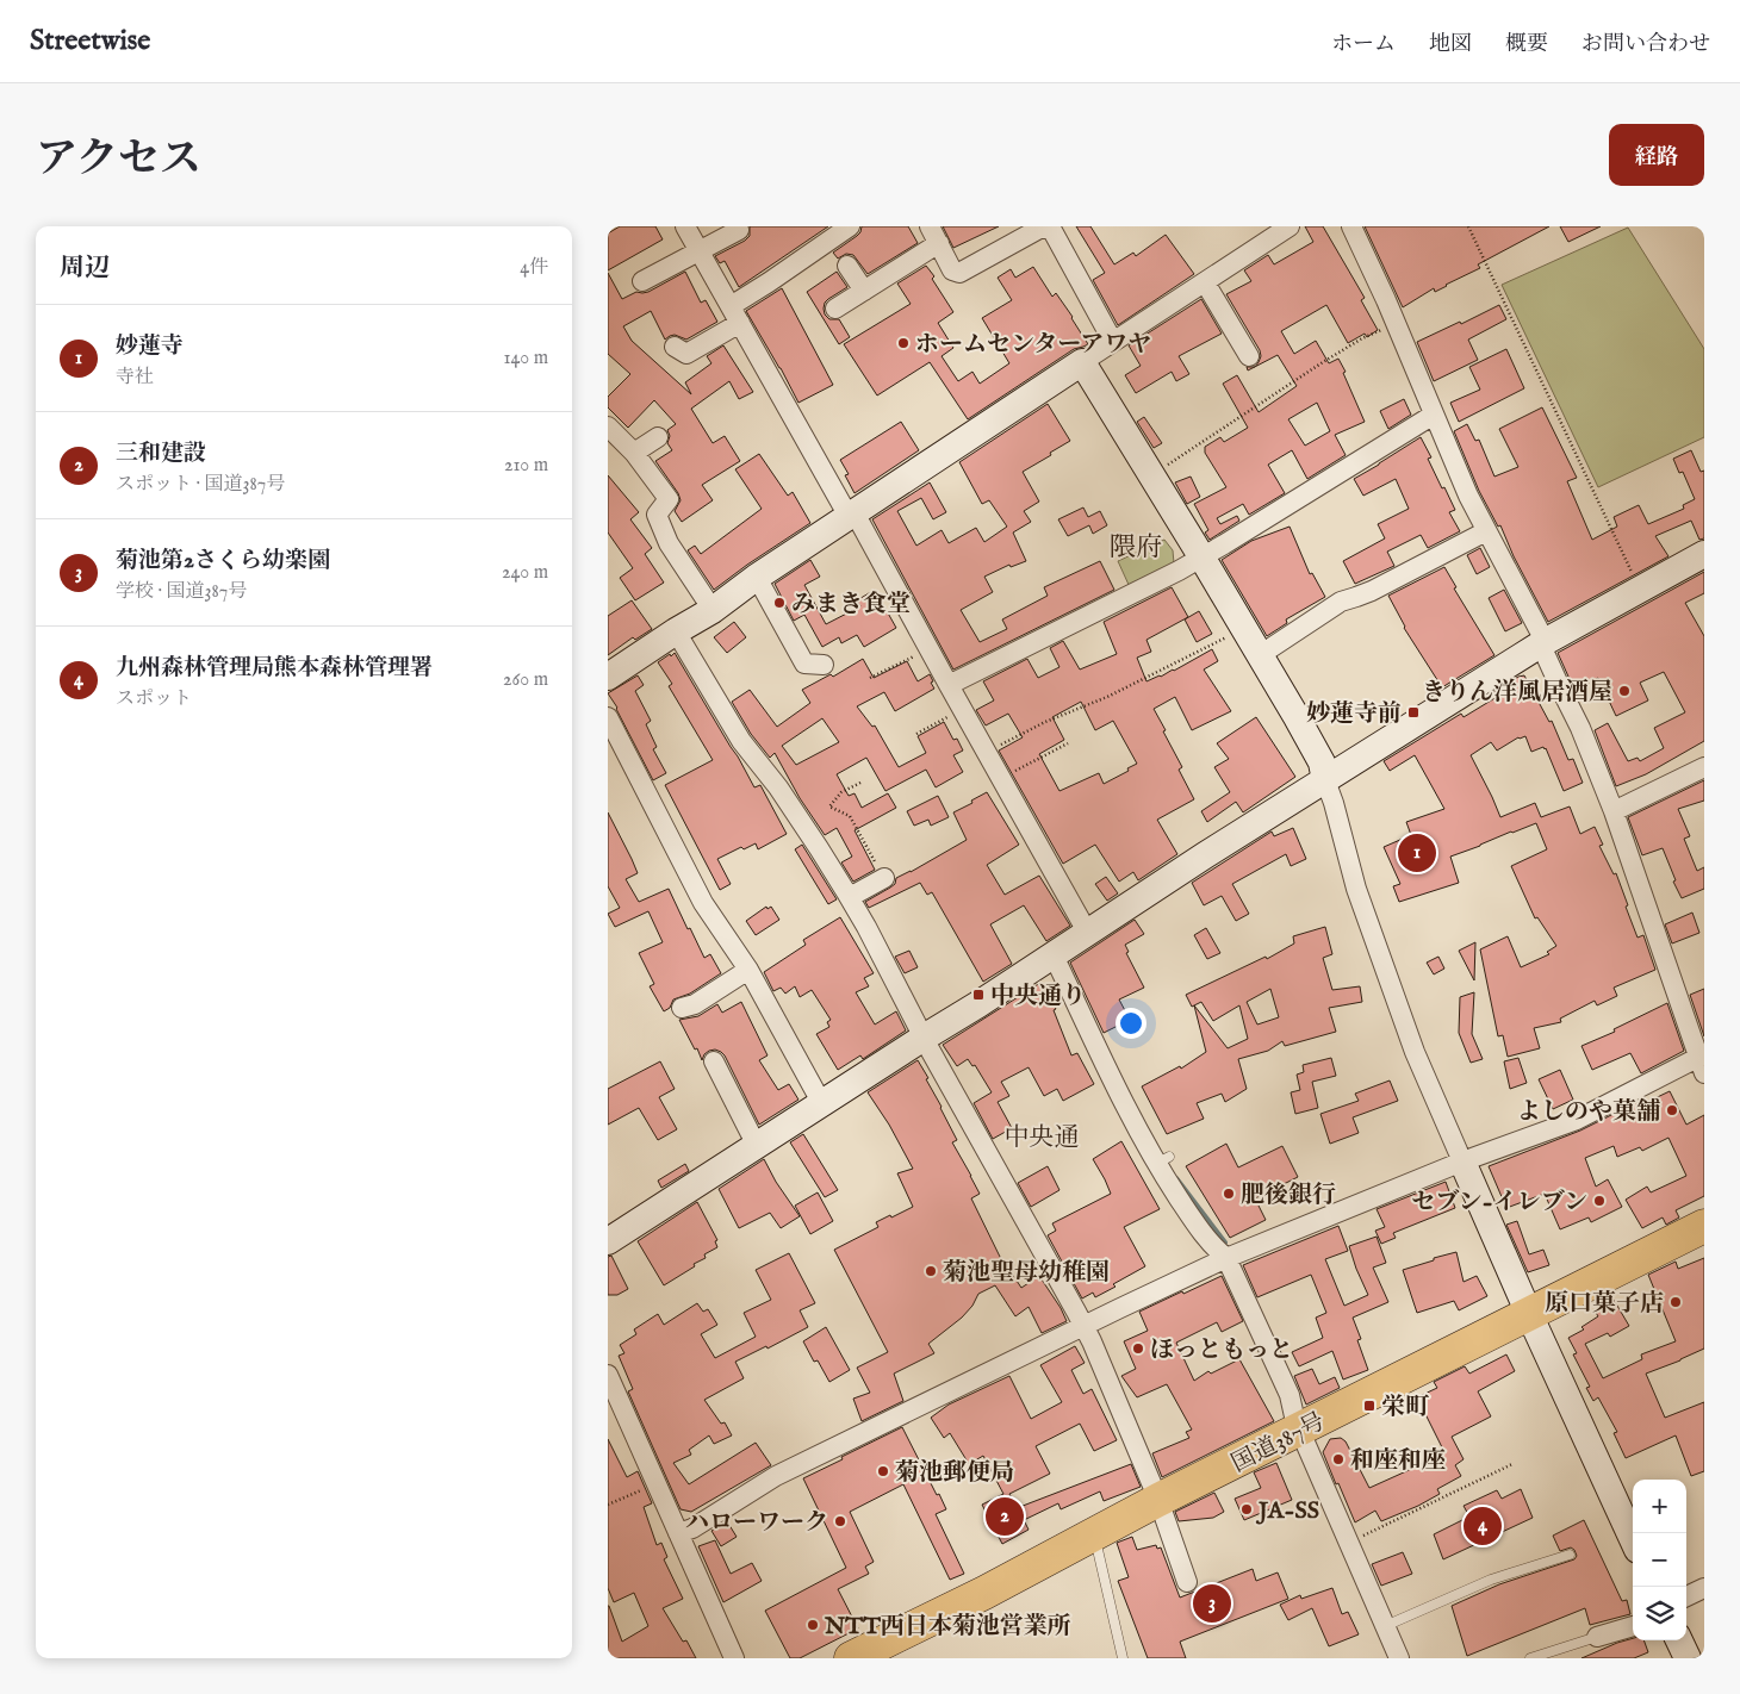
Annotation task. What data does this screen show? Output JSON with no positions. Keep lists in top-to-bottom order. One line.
{"streets":{"highway":["国道387号"]},"districts":["隈府","中央通"],"places":{"other":["ホームセンターアワヤ","みまき食堂","きりん洋風居酒屋","よしのや菓舗","肥後銀行","セブン-イレブン","菊池聖母幼稚園","原口菓子店","ほっともっと","和座和座","菊池郵便局","JA-SS","ハローワーク","NTT西日本菊池営業所"],"transit":["妙蓮寺前","中央通り","栄町"]},"page":{"header":"Streetwise","nav":["ホーム","地図","概要","お問い合わせ"],"title":"アクセス","buttons":"経路","heading":["周辺","4件"],"list":[{"mark":"1","name":"妙蓮寺","note":"寺社","value":"140 m"},{"mark":"2","name":"三和建設","note":"スポット · 国道387号","value":"210 m"},{"mark":"3","name":"菊池第2さくら幼楽園","note":"学校 · 国道387号","value":"240 m"},{"mark":"4","name":"九州森林管理局熊本森林管理署","note":"スポット","value":"260 m"}],"pins":["1","2","4","3"],"map_buttons":["+","−"]}}
